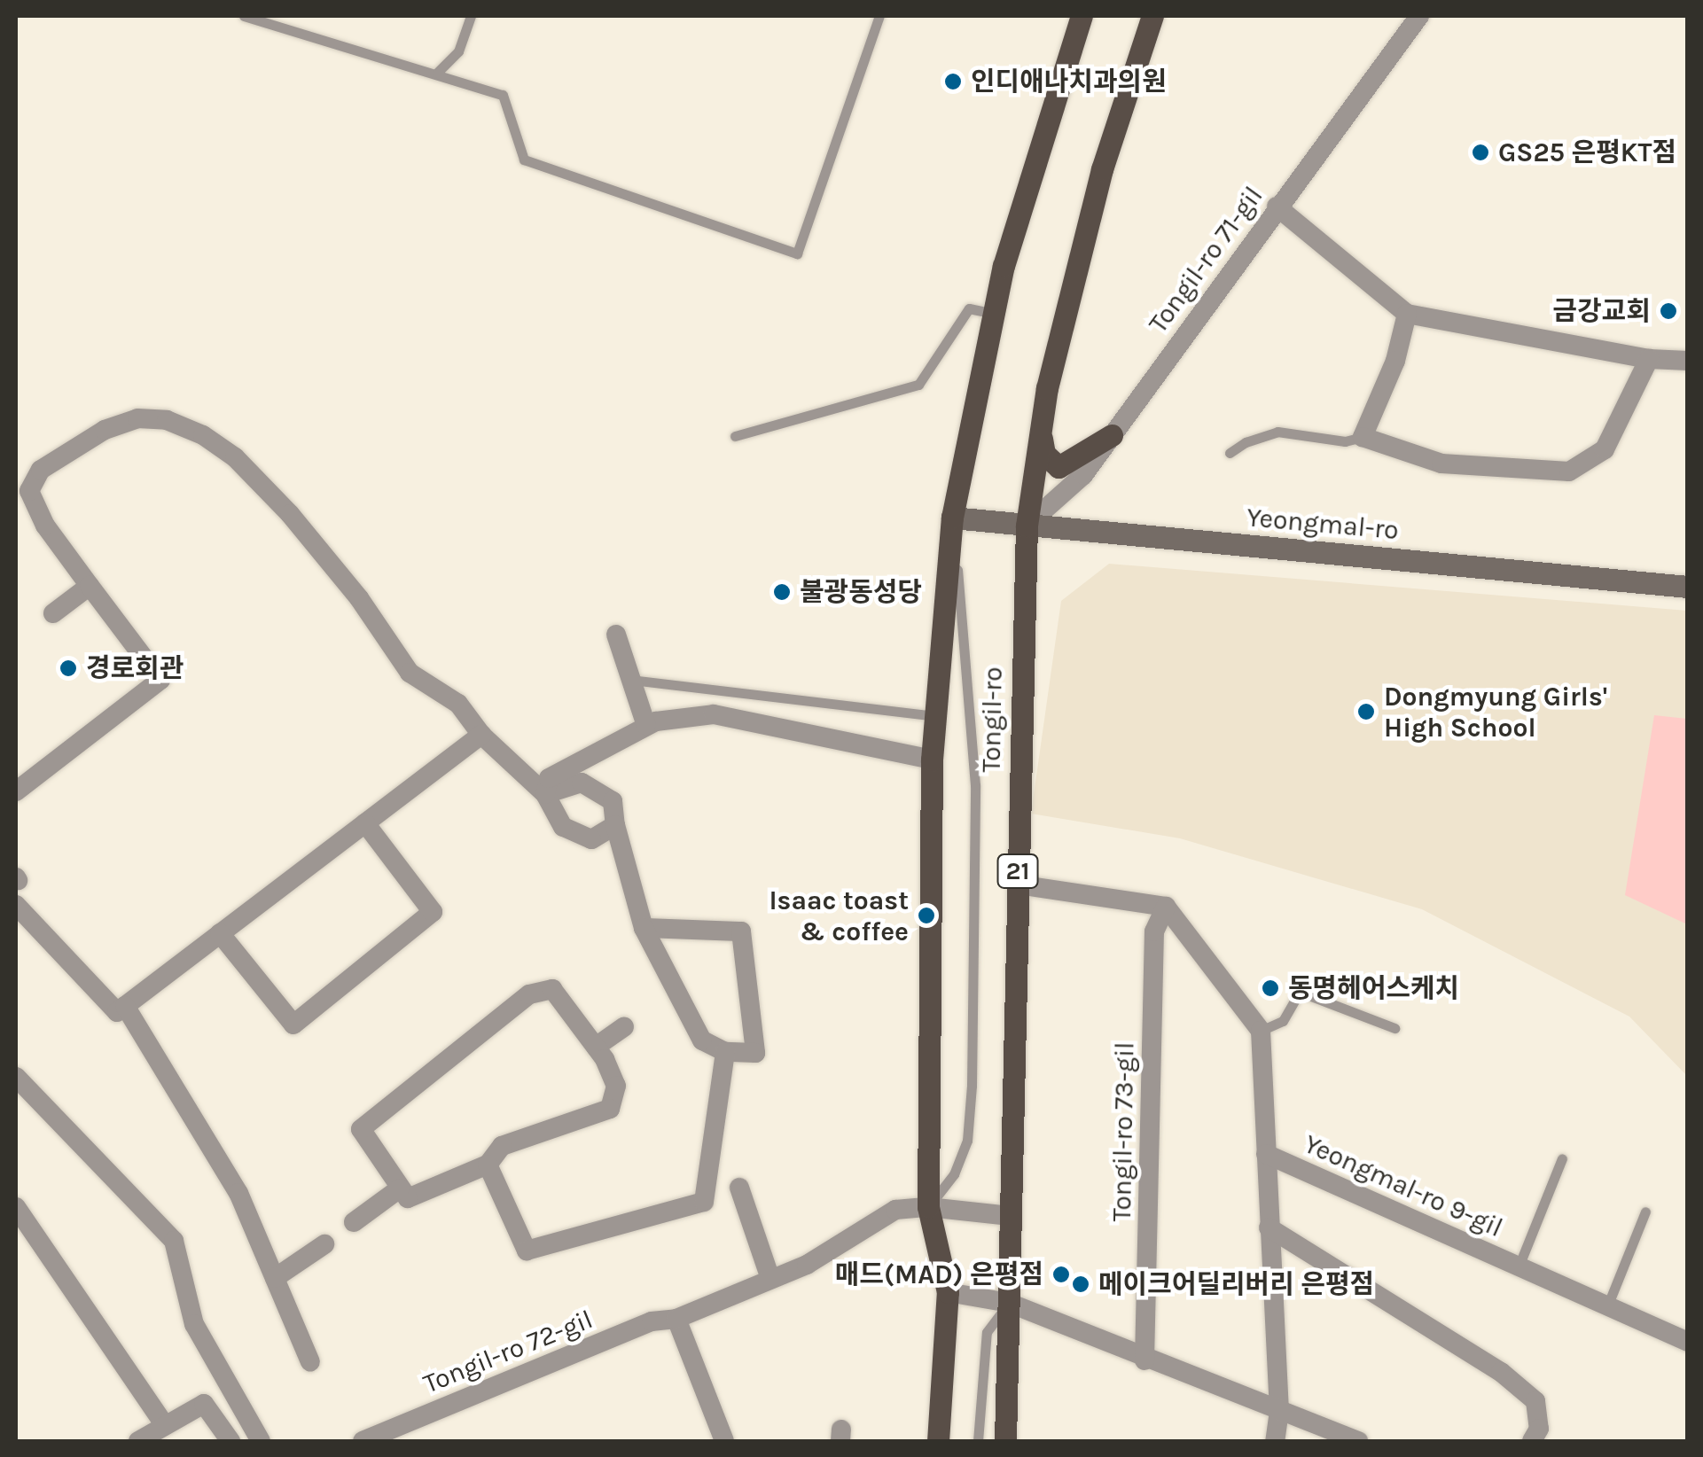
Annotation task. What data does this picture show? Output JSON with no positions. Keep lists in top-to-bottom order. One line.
{"streets":{"main road":["Tongil-ro","21"],"street":["Tongil-ro 71-gil","Yeongmal-ro","Tongil-ro 73-gil","Yeongmal-ro 9-gil","Tongil-ro 72-gil"]},"crossings":[["Tongil-ro 71-gil","Yeongmal-ro"],["Tongil-ro 71-gil","Tongil-ro"],["Yeongmal-ro","Tongil-ro"],["Tongil-ro","Tongil-ro 72-gil"]],"places":["인디애나치과의원","GS25 은평KT점","금강교회","불광동성당","경로회관","Dongmyung Girls' High School","Isaac toast & coffee","동명헤어스케치","매드(MAD) 은평점","메이크어딜리버리 은평점"]}
